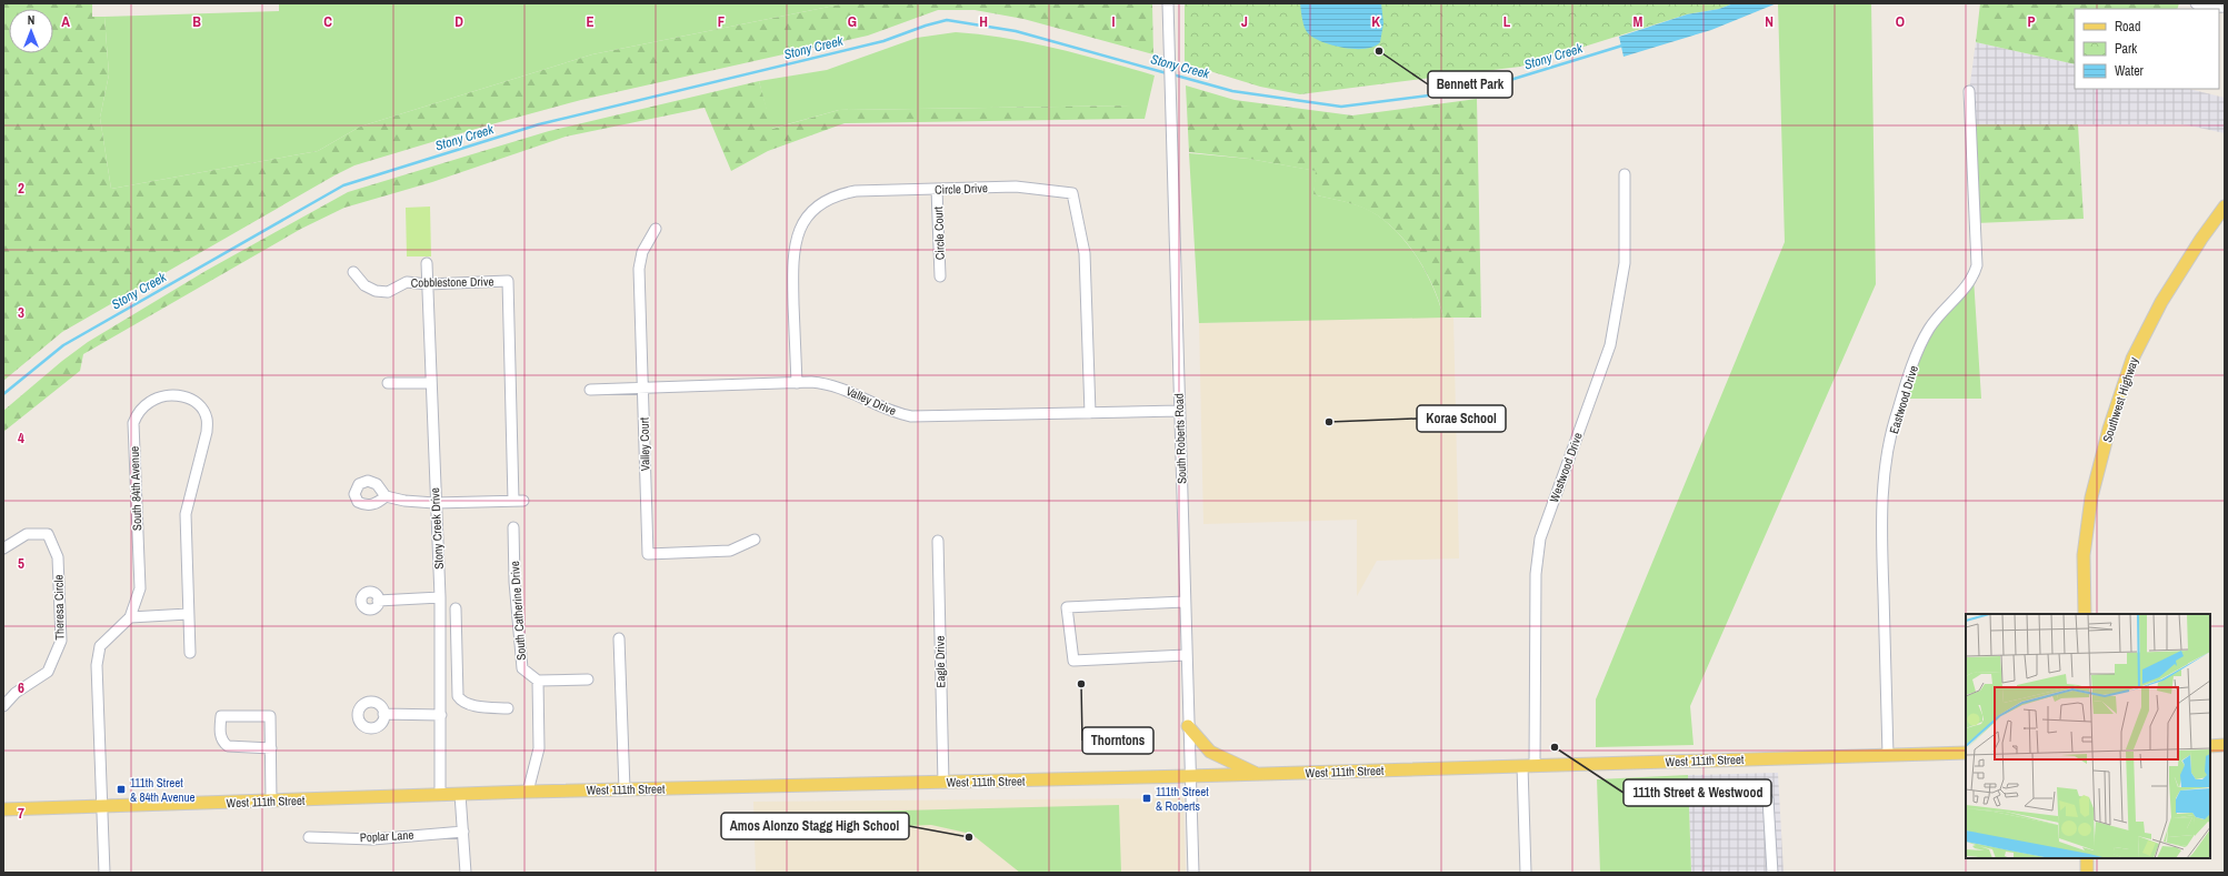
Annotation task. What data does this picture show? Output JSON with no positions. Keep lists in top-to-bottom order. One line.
{"streets":{"main road":["Southwest Highway","West 111th Street"],"street":["Circle Drive","Circle Court","Cobblestone Drive","Eastwood Drive","Valley Drive","South Roberts Road","Valley Court","Westwood Drive","South 84th Avenue","Stony Creek Drive","Theresa Circle","South Catherine Drive","Eagle Drive","Poplar Lane"]},"crossings":[["Circle Drive","Circle Court"],["Circle Drive","Valley Drive"],["Cobblestone Drive","Stony Creek Drive"],["Eastwood Drive","West 111th Street"],["Valley Drive","South Roberts Road"],["Valley Drive","Valley Court"],["South Roberts Road","West 111th Street"],["Westwood Drive","West 111th Street"],["South 84th Avenue","West 111th Street"],["Stony Creek Drive","West 111th Street"],["Eagle Drive","West 111th Street"]],"water":["Stony Creek"],"places":{"other":["Bennett Park","Korae School","Thorntons","111th Street & Westwood","Amos Alonzo Stagg High School"],"transit":["111th Street & 84th Avenue","111th Street & Roberts"]},"legend":["Road","Park","Water"],"north":"top","grid":{"columns":["A","B","C","D","E","F","G","H","I","J","K","L","M","N","O","P"],"rows":["2","3","4","5","6","7"]}}
